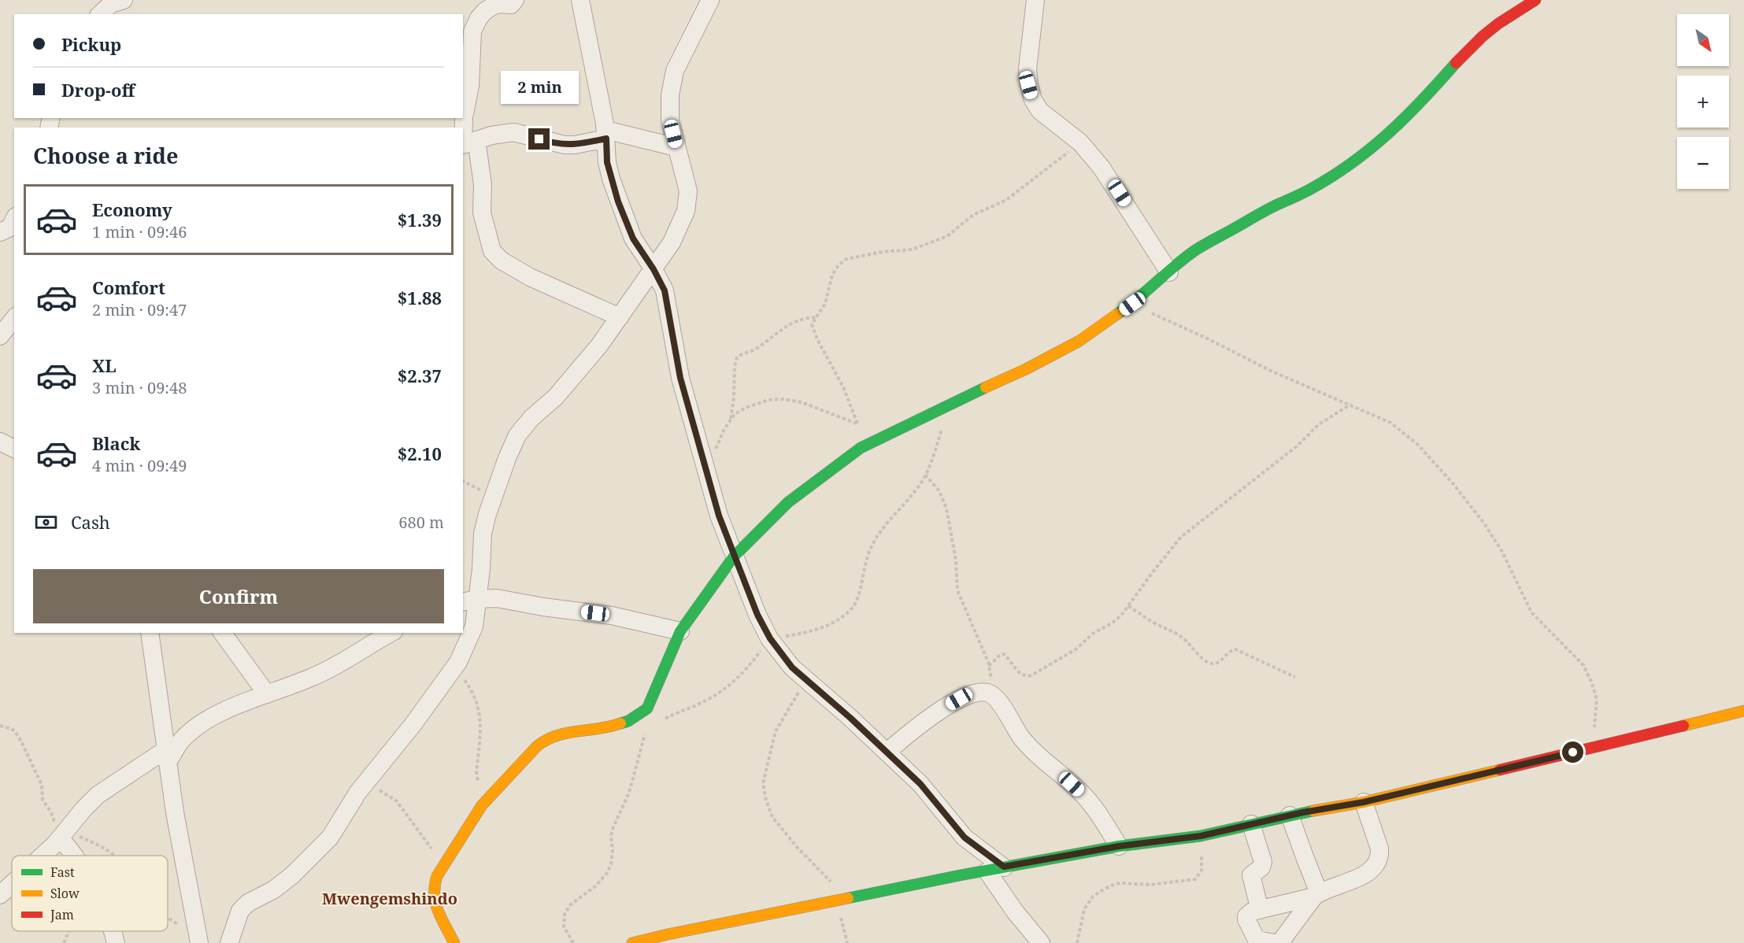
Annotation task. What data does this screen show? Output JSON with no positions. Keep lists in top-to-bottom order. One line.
{"districts":["Mwengemshindo"],"legend":["Fast","Slow","Jam"],"north":"bottom right","page":{"map_buttons":["+","−"],"banner":["Pickup","Drop-off"],"bubble":"2 min","heading":"Choose a ride","list":[{"name":"Economy","note":"1 min · 09:46","value":"$1.39"},{"name":"Comfort","note":"2 min · 09:47","value":"$1.88"},{"name":"XL","note":"3 min · 09:48","value":"$2.37"},{"name":"Black","note":"4 min · 09:49","value":"$2.10"}],"pay":["Cash","680 m"],"buttons":"Confirm"}}
